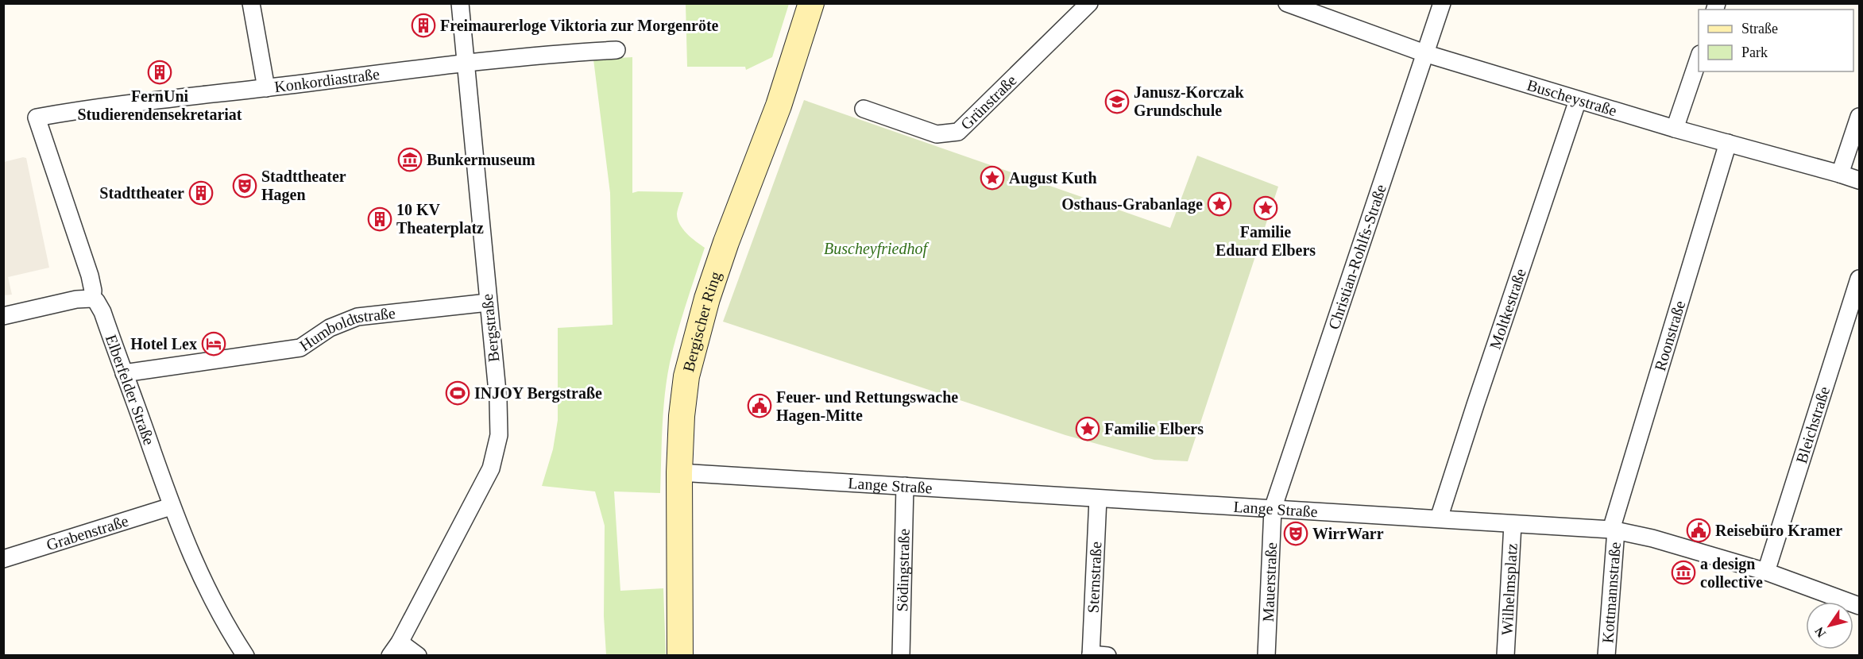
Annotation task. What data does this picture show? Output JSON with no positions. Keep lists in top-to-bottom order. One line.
{"streets":{"main road":["Bergischer Ring"],"street":["Konkordiastraße","Buscheystraße","Grünstraße","Christian-Rohlfs-Straße","Moltkestraße","Bergstraße","Humboldtstraße","Roonstraße","Elberfelder Straße","Bleichstraße","Lange Straße","Grabenstraße","Södingstraße","Sternstraße","Mauerstraße","Wilhelmsplatz","Kottmannstraße"]},"crossings":[["Konkordiastraße","Bergstraße"],["Konkordiastraße","Elberfelder Straße"],["Buscheystraße","Christian-Rohlfs-Straße"],["Buscheystraße","Moltkestraße"],["Buscheystraße","Roonstraße"],["Christian-Rohlfs-Straße","Lange Straße"],["Christian-Rohlfs-Straße","Mauerstraße"],["Moltkestraße","Lange Straße"],["Bergischer Ring","Lange Straße"],["Bergstraße","Humboldtstraße"],["Humboldtstraße","Elberfelder Straße"],["Roonstraße","Lange Straße"],["Roonstraße","Kottmannstraße"],["Elberfelder Straße","Grabenstraße"],["Bleichstraße","Lange Straße"],["Lange Straße","Södingstraße"],["Lange Straße","Sternstraße"],["Lange Straße","Mauerstraße"],["Lange Straße","Wilhelmsplatz"],["Lange Straße","Kottmannstraße"]],"parks":["Buscheyfriedhof"],"places":{"building":["Freimaurerloge Viktoria zur Morgenröte","FernUni Studierendensekretariat","Stadttheater","10 KV Theaterplatz"],"school or university":["Janusz-Korczak Grundschule"],"museum":["Bunkermuseum","a design collective"],"place":["August Kuth","Osthaus-Grabanlage","Familie Eduard Elbers","Familie Elbers"],"theatre":["Stadttheater Hagen","WirrWarr"],"hotel":["Hotel Lex"],"sports":["INJOY Bergstraße"],"public building":["Feuer- und Rettungswache Hagen-Mitte","Reisebüro Kramer"]},"legend":["Straße","Park"],"north":"bottom left"}
